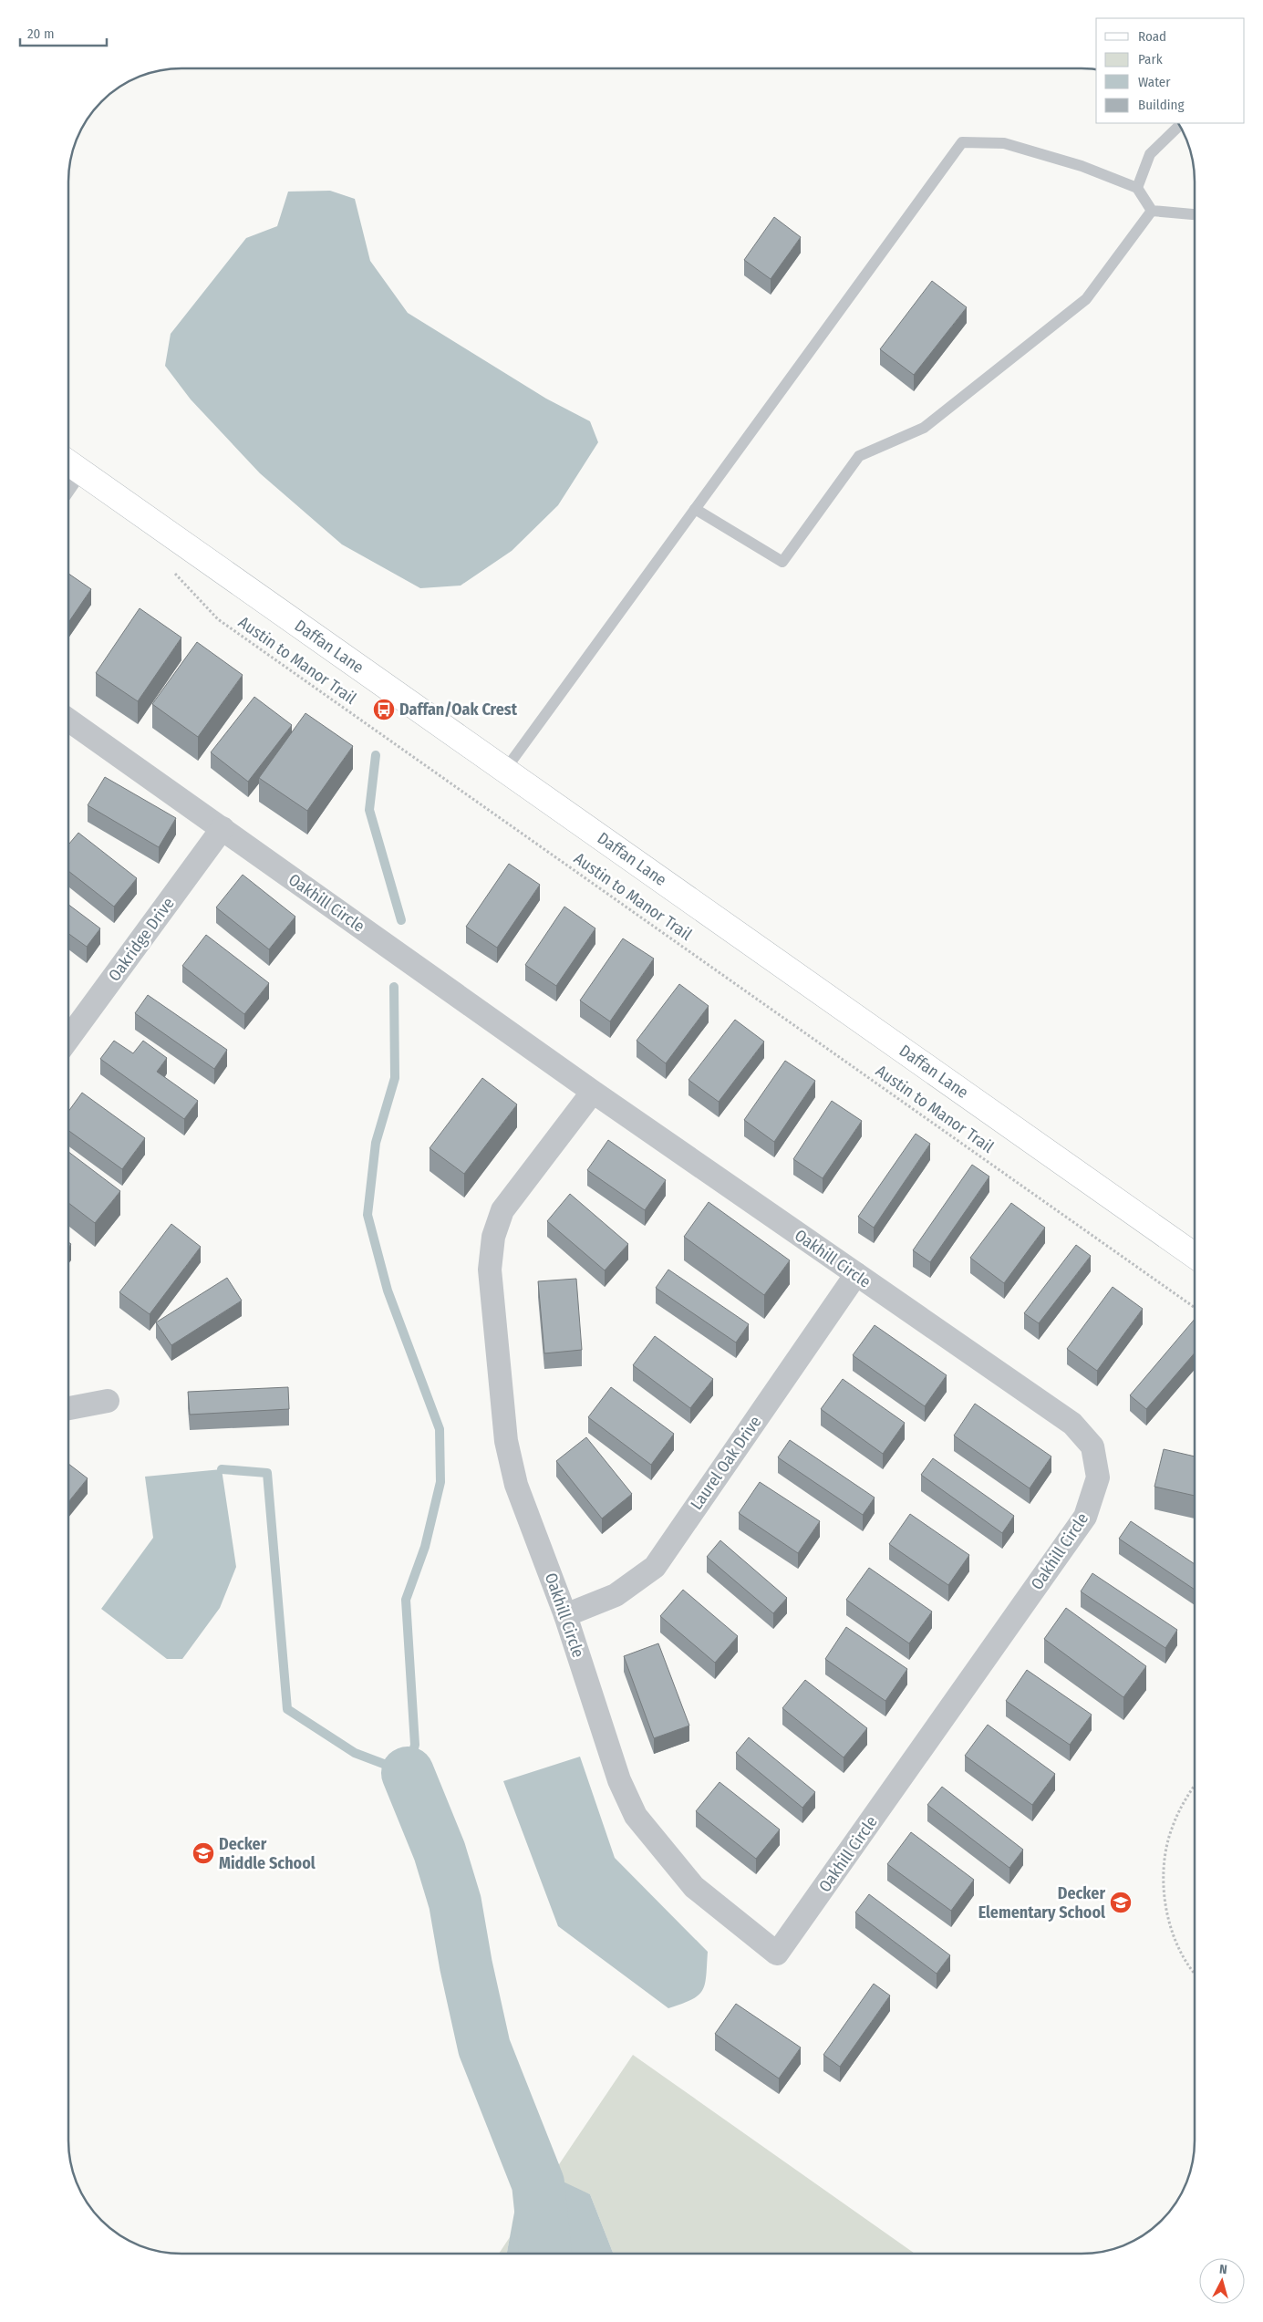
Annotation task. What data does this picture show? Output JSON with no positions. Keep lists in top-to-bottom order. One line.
{"streets":{"street":["Daffan Lane","Oakhill Circle","Oakridge Drive","Laurel Oak Drive"],"path":["Austin to Manor Trail"]},"crossings":[["Oakhill Circle","Oakridge Drive"],["Oakhill Circle","Laurel Oak Drive"]],"places":{"bus stop":["Daffan/Oak Crest"],"school or university":["Decker Middle School","Decker Elementary School"]},"legend":["Road","Park","Water","Building"],"scale_bar":"20 m","north":"top"}
